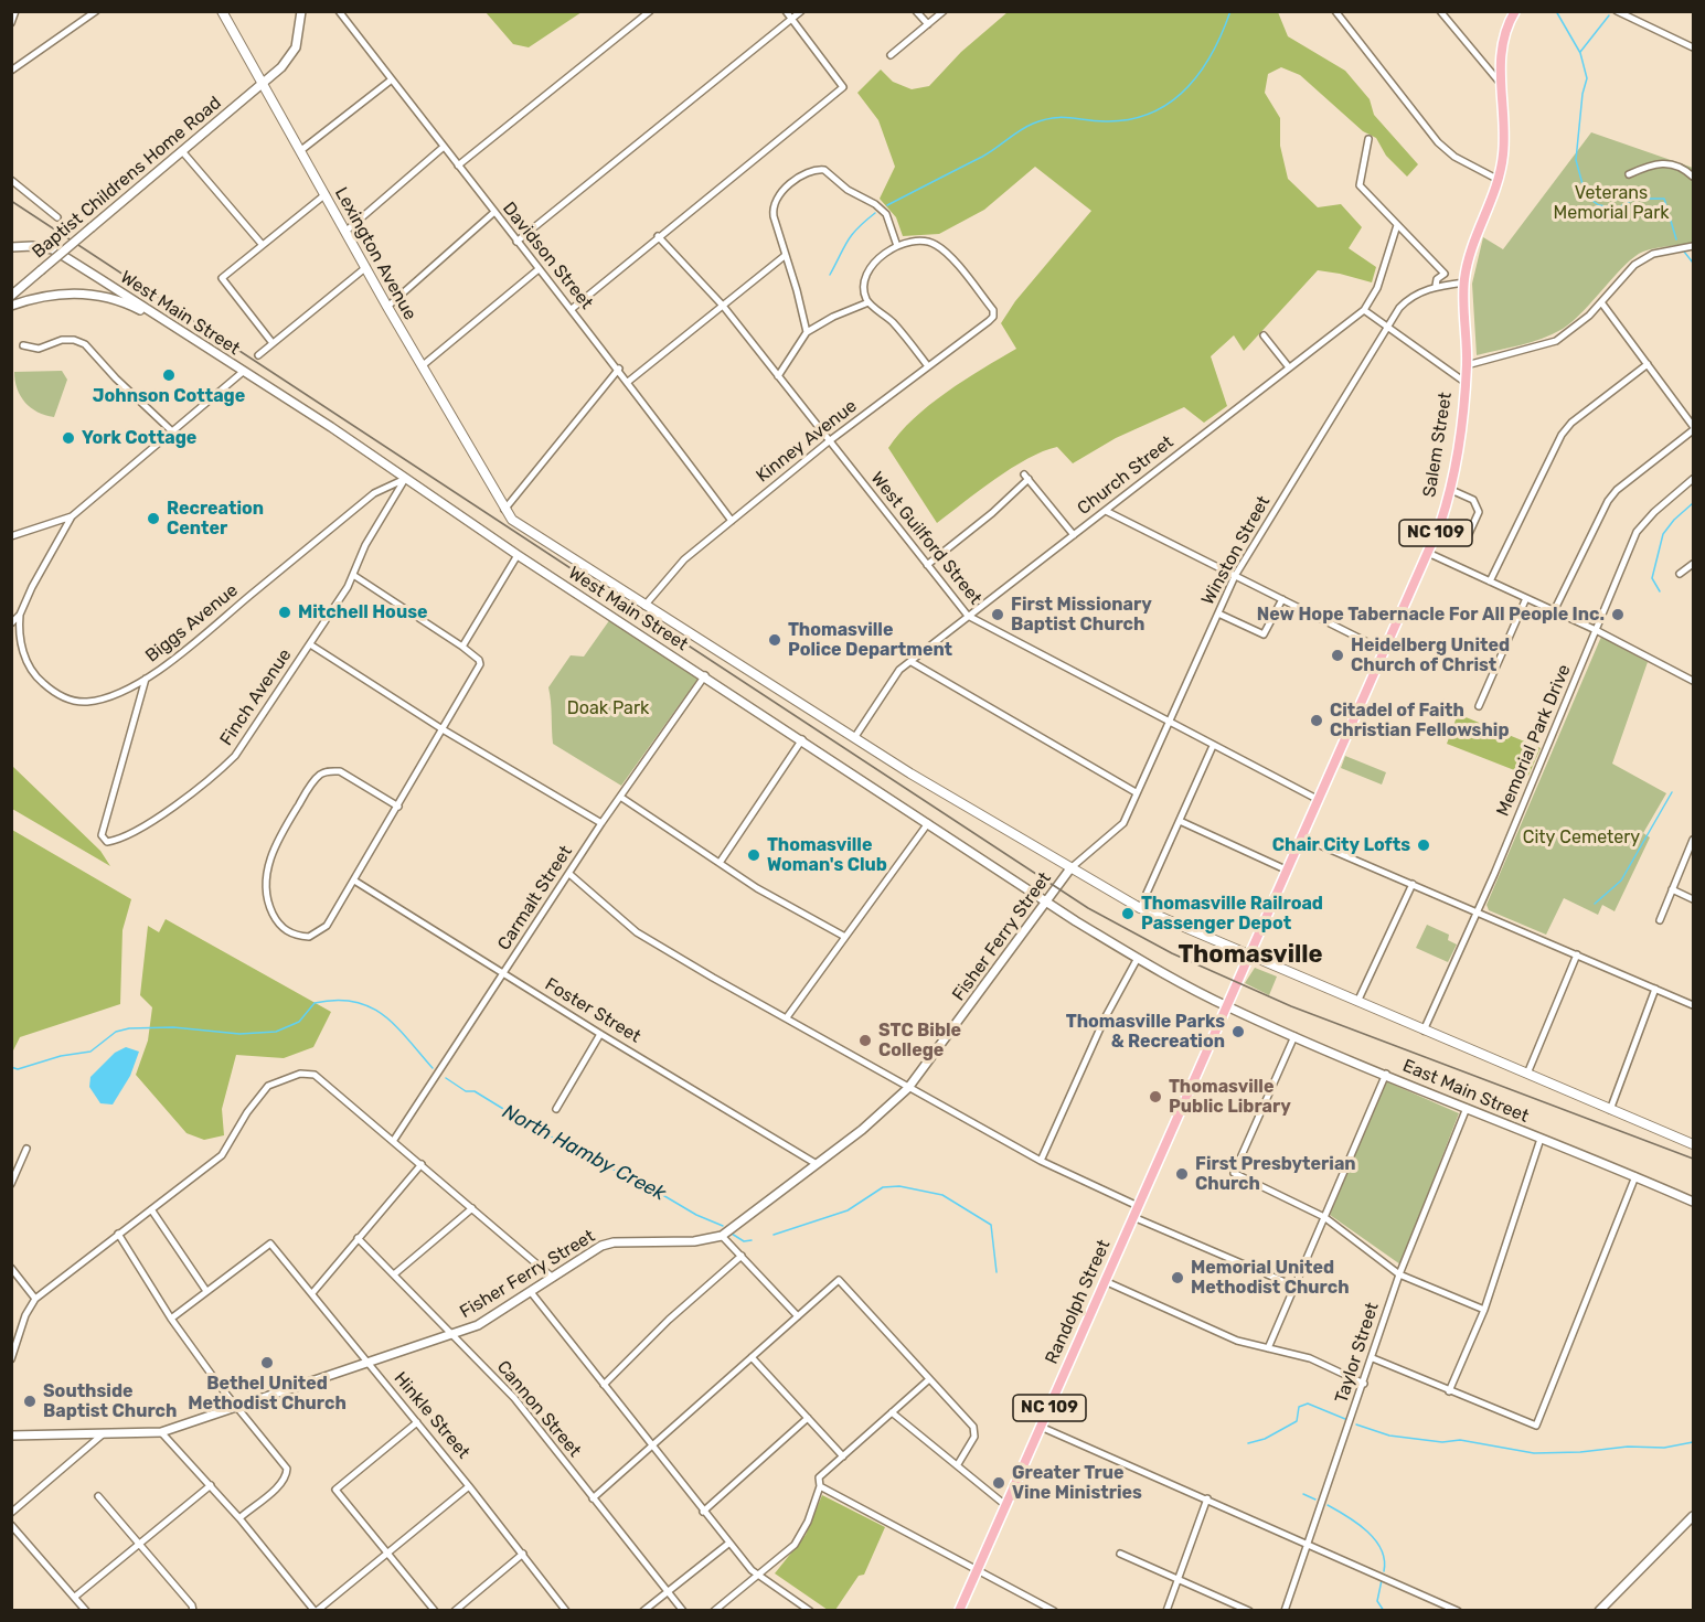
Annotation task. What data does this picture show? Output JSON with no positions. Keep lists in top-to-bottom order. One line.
{"streets":{"main road":["Lexington Avenue","West Main Street","Salem Street","NC 109","Randolph Street"],"street":["Baptist Childrens Home Road","Davidson Street","Kinney Avenue","Church Street","West Guilford Street","Winston Street","Biggs Avenue","Finch Avenue","Memorial Park Drive","Carmalt Street","Fisher Ferry Street","Foster Street","East Main Street","Taylor Street","Cannon Street","Hinkle Street"]},"crossings":[["Baptist Childrens Home Road","Lexington Avenue"],["Lexington Avenue","West Main Street"],["Davidson Street","Kinney Avenue"],["West Main Street","Kinney Avenue"],["West Main Street","Salem Street"],["West Main Street","Church Street"],["West Main Street","Winston Street"],["West Main Street","Biggs Avenue"],["West Main Street","Finch Avenue"],["West Main Street","Carmalt Street"],["West Main Street","Fisher Ferry Street"],["West Main Street","East Main Street"],["West Main Street","Randolph Street"],["Kinney Avenue","West Guilford Street"],["Salem Street","West Guilford Street"],["Salem Street","Winston Street"],["Salem Street","East Main Street"],["Salem Street","Randolph Street"],["Church Street","West Guilford Street"],["West Guilford Street","Winston Street"],["Winston Street","Fisher Ferry Street"],["Biggs Avenue","Finch Avenue"],["Carmalt Street","Foster Street"],["Fisher Ferry Street","Foster Street"],["Fisher Ferry Street","Cannon Street"],["Fisher Ferry Street","Hinkle Street"],["East Main Street","Randolph Street"],["East Main Street","Taylor Street"]],"districts":["Thomasville"],"water":["North Hamby Creek"],"parks":["Veterans Memorial Park","Doak Park","City Cemetery"],"places":["Johnson Cottage","York Cottage","Recreation Center","Mitchell House","First Missionary Baptist Church","New Hope Tabernacle For All People Inc.","Thomasville Police Department","Heidelberg United Church of Christ","Citadel of Faith Christian Fellowship","Chair City Lofts","Thomasville Woman's Club","Thomasville Railroad Passenger Depot","Thomasville Parks & Recreation","STC Bible College","Thomasville Public Library","First Presbyterian Church","Memorial United Methodist Church","Bethel United Methodist Church","Southside Baptist Church","Greater True Vine Ministries"]}
